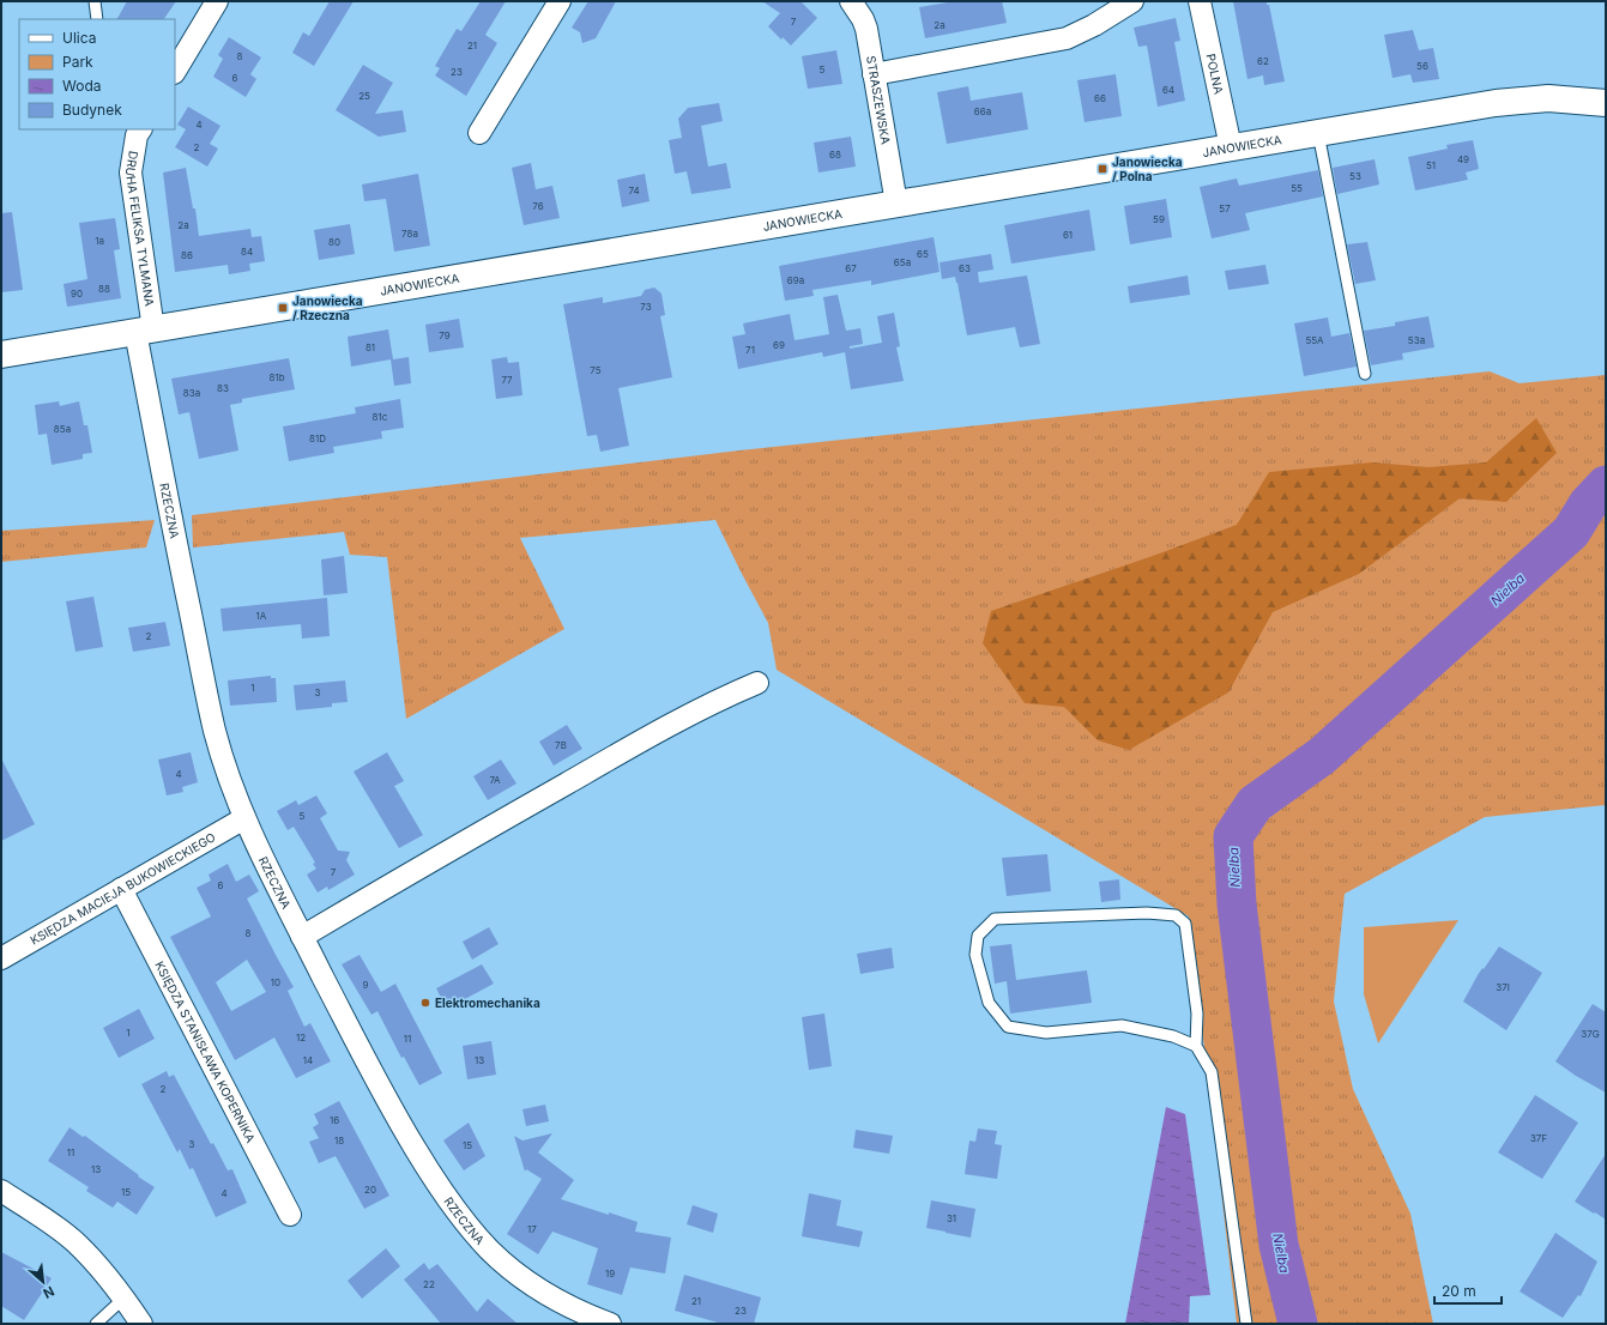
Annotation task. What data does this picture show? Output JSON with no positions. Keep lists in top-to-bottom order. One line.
{"streets":{"street":["POLNA","STRASZEWSKA","JANOWIECKA","DRUHA FELIKSA TYLMANA","RZECZNA","KSIĘDZA MACIEJA BUKOWIECKIEGO","KSIĘDZA STANISŁAWA KOPERNIKA"]},"crossings":[["POLNA","JANOWIECKA"],["STRASZEWSKA","JANOWIECKA"],["JANOWIECKA","DRUHA FELIKSA TYLMANA"],["JANOWIECKA","RZECZNA"],["DRUHA FELIKSA TYLMANA","RZECZNA"],["RZECZNA","KSIĘDZA MACIEJA BUKOWIECKIEGO"],["KSIĘDZA MACIEJA BUKOWIECKIEGO","KSIĘDZA STANISŁAWA KOPERNIKA"]],"water":["Nielba"],"places":{"transit":["Janowiecka / Polna","Janowiecka / Rzeczna"],"other":["Elektromechanika"]},"house_numbers":["7","2a","21","8","62","56","5","23","6","64","25","66","66a","4","2","68","49","51","53","55","74","76","57","59","2a","78a","61","1a","80","84","65","86","65a","67","63","69a","88","90","73","79","55A","53a","69","81","71","75","81b","77","83","83a","81c","85a","81D","1A","2","1","3","7B","4","7A","5","7","6","8","10","9","37I","1","37G","12","11","14","13","2","16","37F","18","3","15","11","13","20","15","4","31","17","19","22","21","23"],"legend":["Ulica","Park","Woda","Budynek"],"scale_bar":"20 m","north":"bottom right"}
